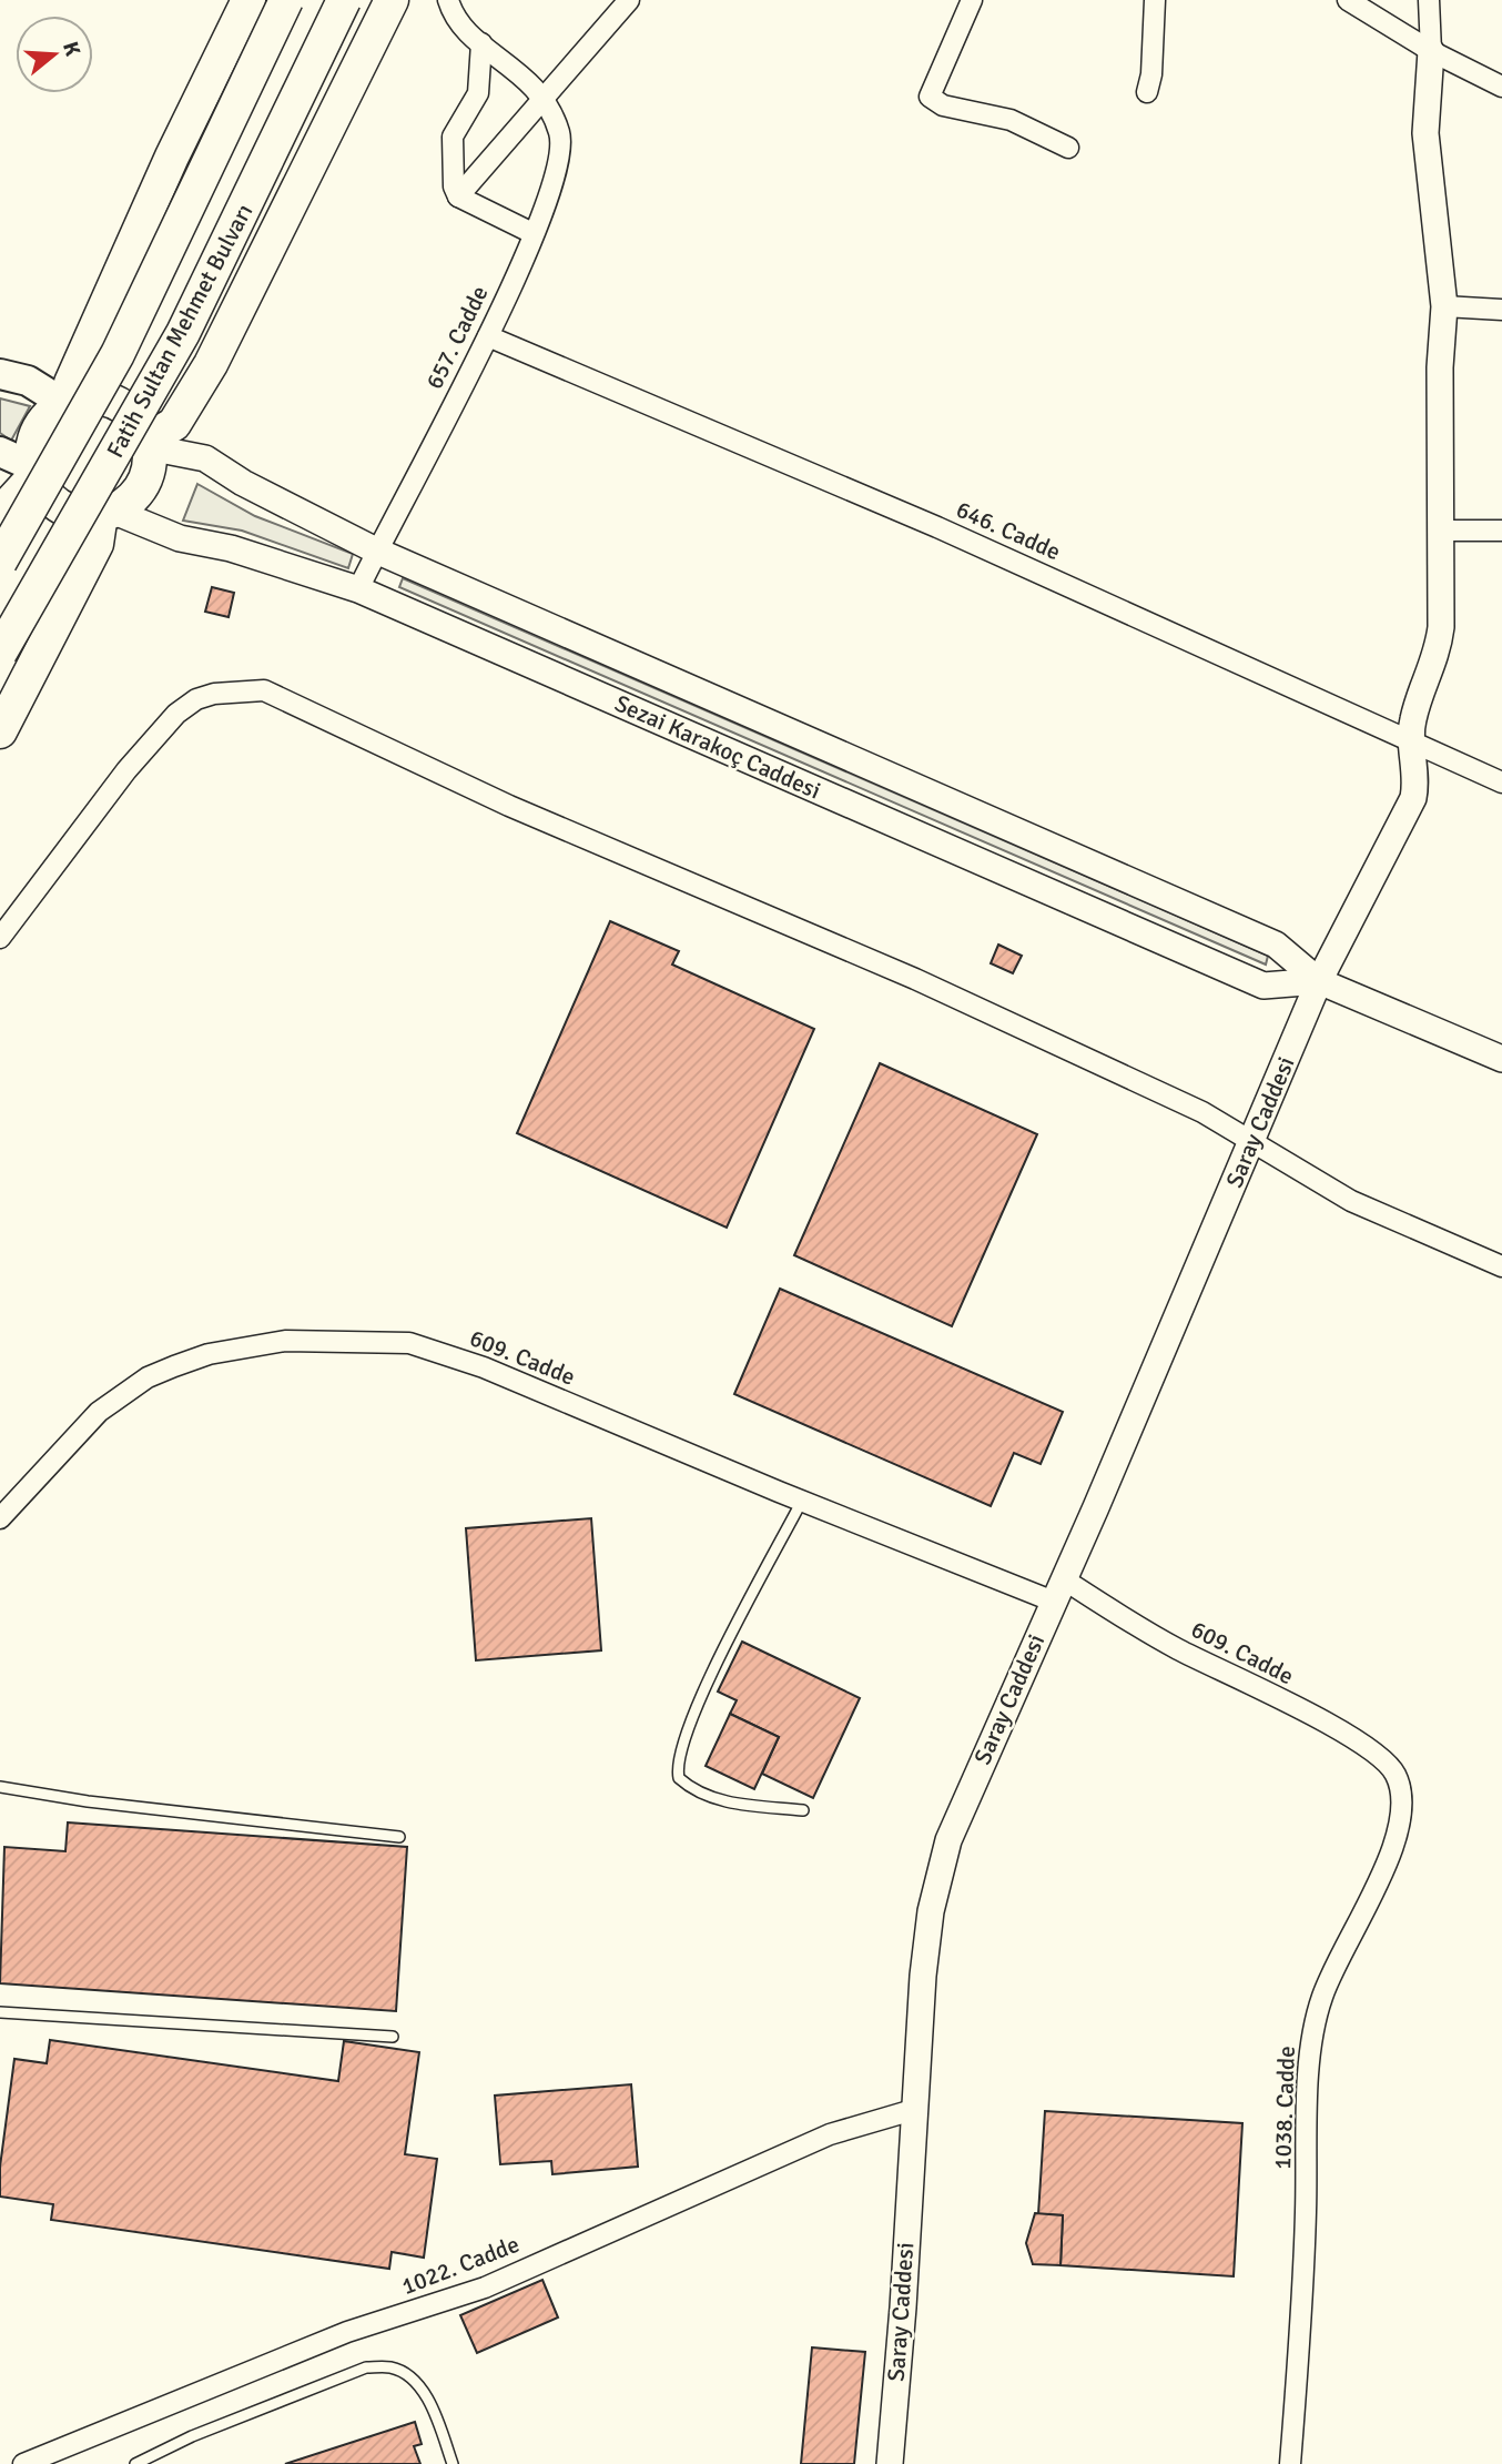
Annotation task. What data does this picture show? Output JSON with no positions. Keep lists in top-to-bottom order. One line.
{"streets":{"highway":["Fatih Sultan Mehmet Bulvarı"],"street":["657. Cadde","646. Cadde","Sezai Karakoç Caddesi","Saray Caddesi","609. Cadde","1038. Cadde","1022. Cadde"]},"crossings":[["657. Cadde","646. Cadde"],["657. Cadde","Sezai Karakoç Caddesi"],["646. Cadde","Saray Caddesi"],["Sezai Karakoç Caddesi","Saray Caddesi"],["Saray Caddesi","609. Cadde"],["Saray Caddesi","1022. Cadde"],["609. Cadde","1038. Cadde"]],"north":"right"}
